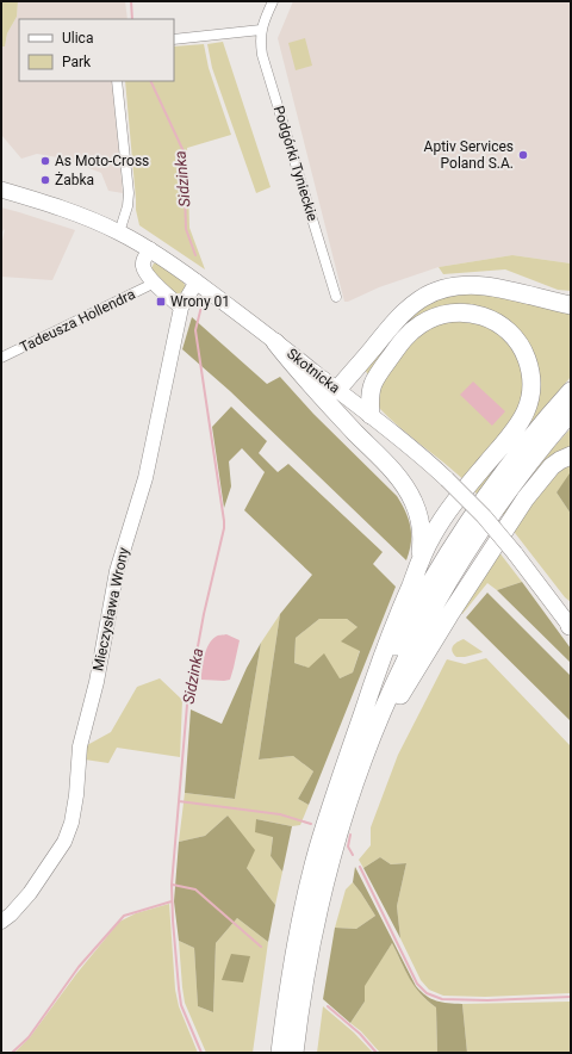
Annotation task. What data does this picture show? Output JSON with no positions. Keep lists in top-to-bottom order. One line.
{"streets":{"main road":["Skotnicka"],"street":["Podgórki Tynieckie","Tadeusza Hollendra","Mieczysława Wrony"]},"crossings":[["Skotnicka","Mieczysława Wrony"]],"water":["Sidzinka"],"places":{"other":["Aptiv Services Poland S.A.","As Moto-Cross","Żabka"],"transit":["Wrony 01"]},"legend":["Ulica","Park"]}
